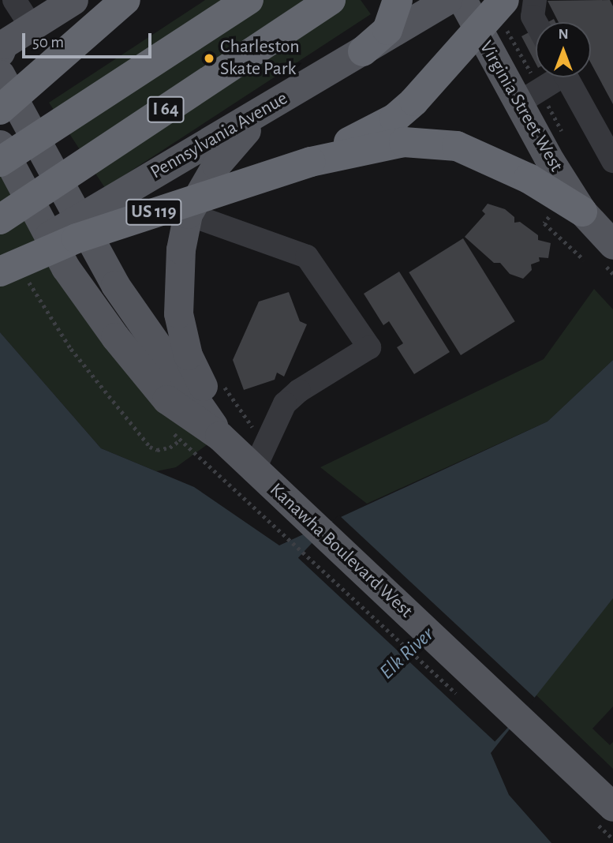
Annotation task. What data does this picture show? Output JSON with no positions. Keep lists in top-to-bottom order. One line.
{"streets":{"highway":["I 64","US 119"],"main road":["Virginia Street West","Pennsylvania Avenue","Kanawha Boulevard West"]},"crossings":[["Virginia Street West","US 119"],["Pennsylvania Avenue","Kanawha Boulevard West"]],"water":["Elk River"],"places":["Charleston Skate Park"],"scale_bar":"50 m","north":"top"}
